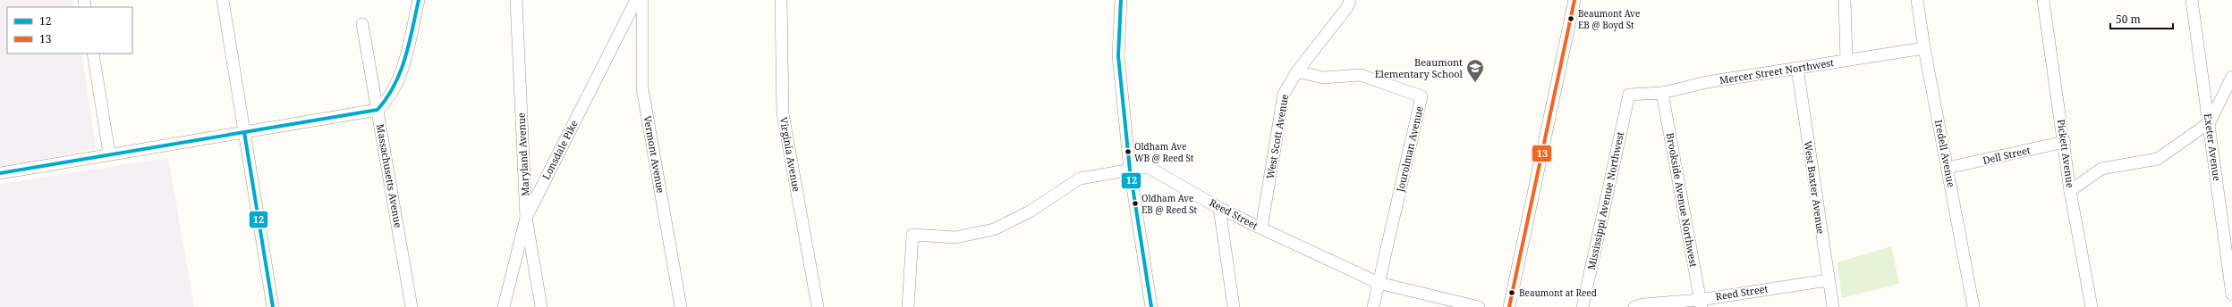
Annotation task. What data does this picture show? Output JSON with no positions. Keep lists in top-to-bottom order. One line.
{"streets":{"street":["Mercer Street Northwest","West Scott Avenue","Exeter Avenue","Jourolman Avenue","Lonsdale Pike","Iredell Avenue","Pickett Avenue","Maryland Avenue","Vermont Avenue","Virginia Avenue","Dell Street","Massachusetts Avenue","West Baxter Avenue","Brookside Avenue Northwest","Mississippi Avenue Northwest","Reed Street"]},"crossings":[["Mercer Street Northwest","Iredell Avenue"],["Mercer Street Northwest","West Baxter Avenue"],["Mercer Street Northwest","Brookside Avenue Northwest"],["Mercer Street Northwest","Mississippi Avenue Northwest"],["West Scott Avenue","Jourolman Avenue"],["West Scott Avenue","Reed Street"],["Jourolman Avenue","Reed Street"],["Lonsdale Pike","Maryland Avenue"],["Iredell Avenue","Dell Street"],["Pickett Avenue","Dell Street"],["West Baxter Avenue","Reed Street"],["Brookside Avenue Northwest","Reed Street"]],"places":{"other":["Beaumont Ave EB @ Boyd St","Oldham Ave WB @ Reed St","Oldham Ave EB @ Reed St","Beaumont at Reed"],"school or university":["Beaumont Elementary School"]},"lines":["transit line 12","transit line 13"],"legend":["12","13"],"scale_bar":"50 m"}
